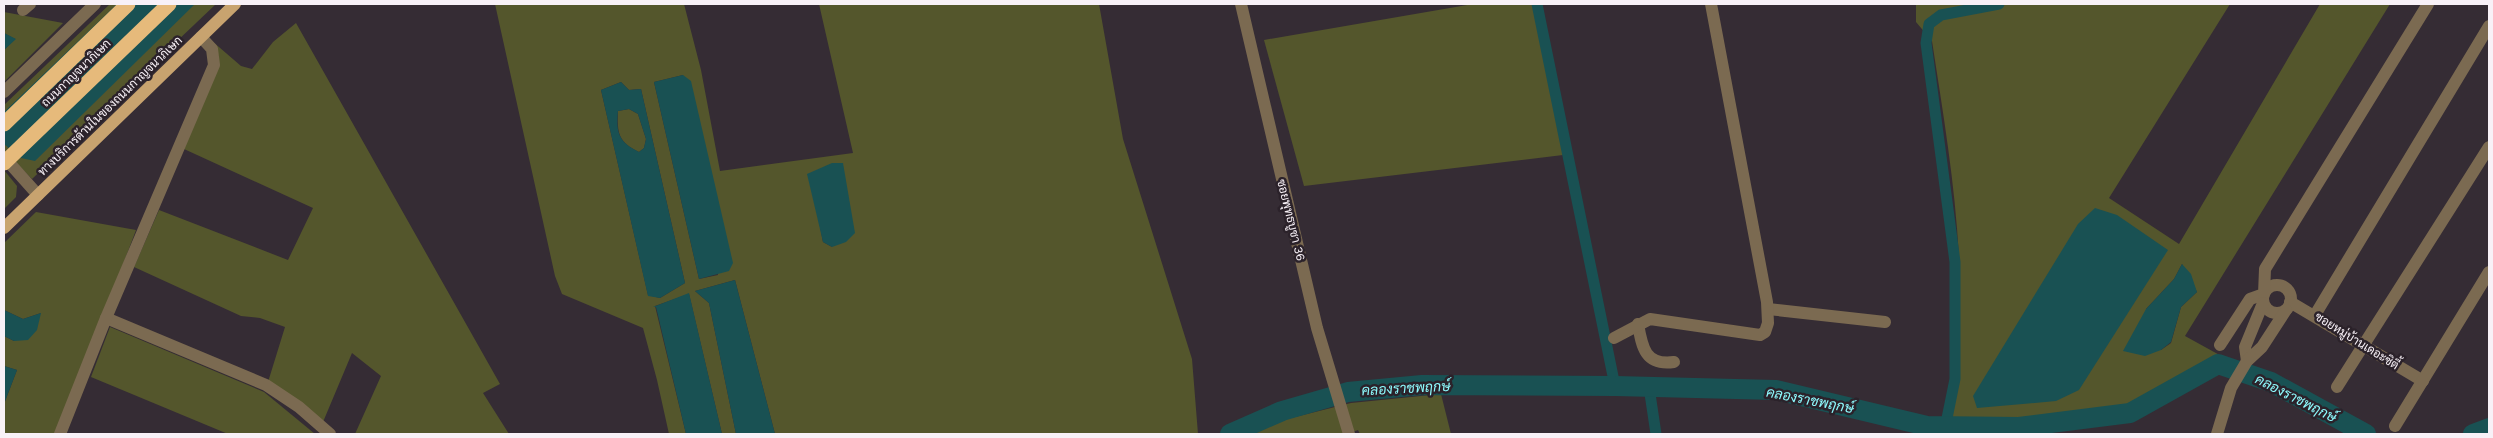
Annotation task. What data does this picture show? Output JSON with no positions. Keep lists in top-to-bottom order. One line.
{"streets":{"highway":["ถนนกาญจนาภิเษก"],"main road":["ทางบริการด้านในของถนนกาญจนาภิเษก"],"street":["ซอยพุทธบูชา 36","ซอยหมู่บ้านเดอะซิตี้"]},"water":["คลองราชพฤกษ์"]}
